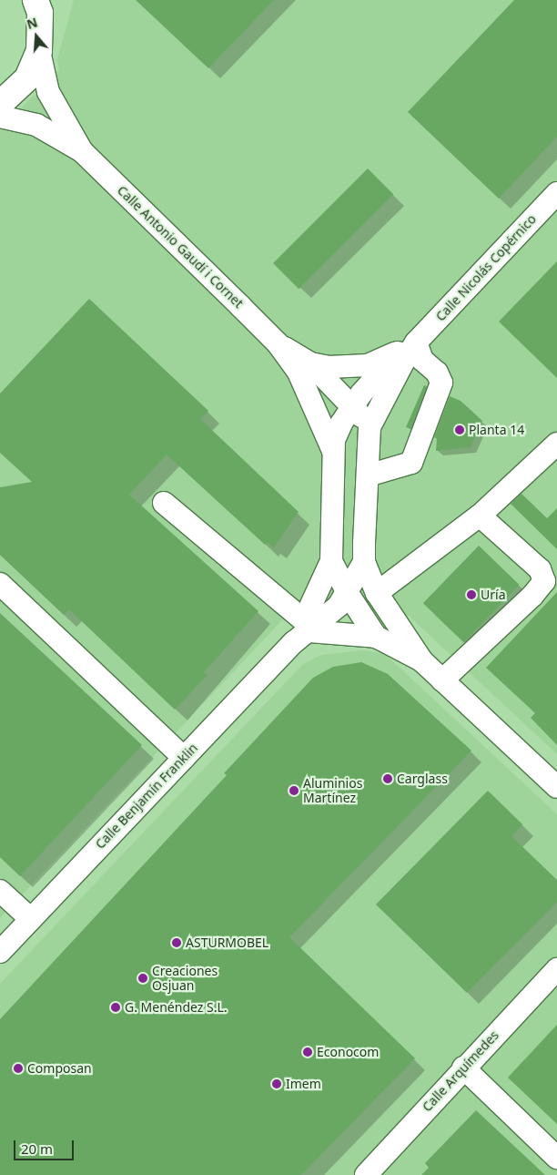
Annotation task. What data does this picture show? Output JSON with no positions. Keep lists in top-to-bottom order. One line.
{"streets":{"street":["Calle Antonio Gaudí i Cornet","Calle Nicolás Copérnico","Calle Benjamín Franklin","Calle Arquímedes"]},"crossings":[["Calle Antonio Gaudí i Cornet","Calle Nicolás Copérnico"]],"places":["Planta 14","Uría","Carglass","Aluminios Martínez","ASTURMOBEL","Creaciones Osjuan","G. Menéndez S.L.","Econocom","Composan","Imem"],"scale_bar":"20 m","north":"top"}
